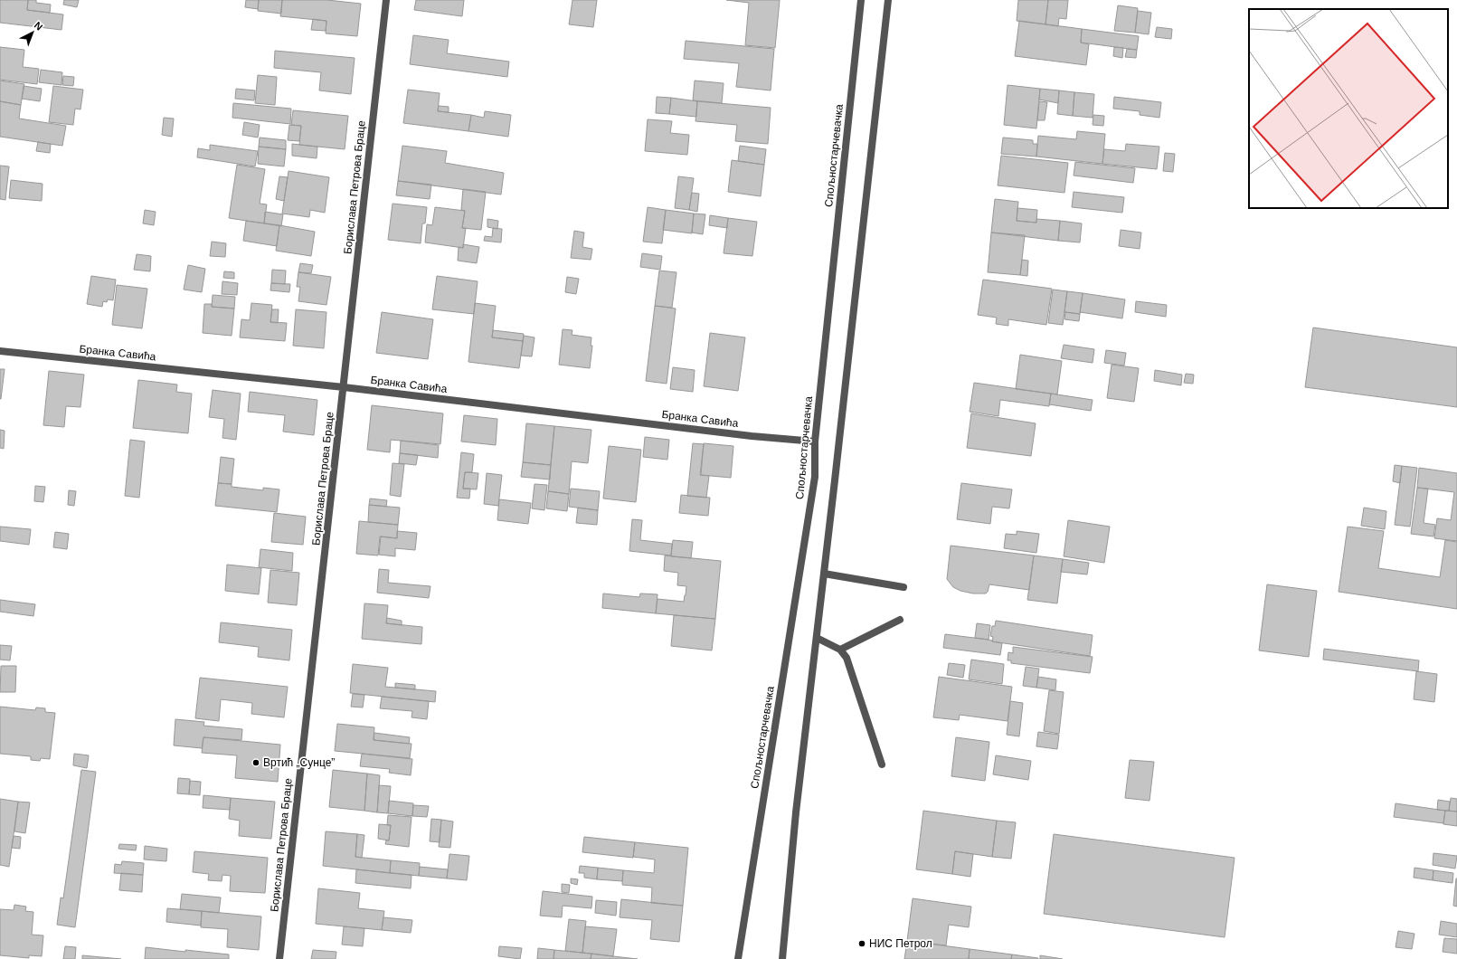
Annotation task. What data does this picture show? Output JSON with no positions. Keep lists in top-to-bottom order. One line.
{"streets":{"street":["Спољностарчевачка","Борислава Петрова Браце","Бранка Савића"]},"crossings":[["Спољностарчевачка","Бранка Савића"],["Борислава Петрова Браце","Бранка Савића"]],"places":["Вртић „Сунце”","НИС Петрол"],"north":"top right"}
